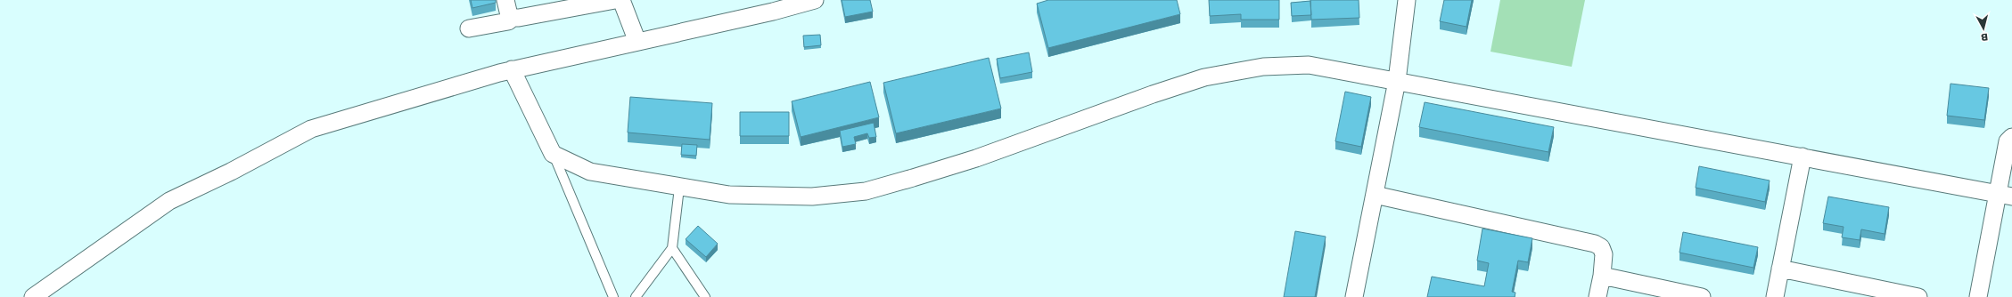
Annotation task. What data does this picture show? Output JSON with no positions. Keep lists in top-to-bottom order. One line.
{"north":"bottom"}
